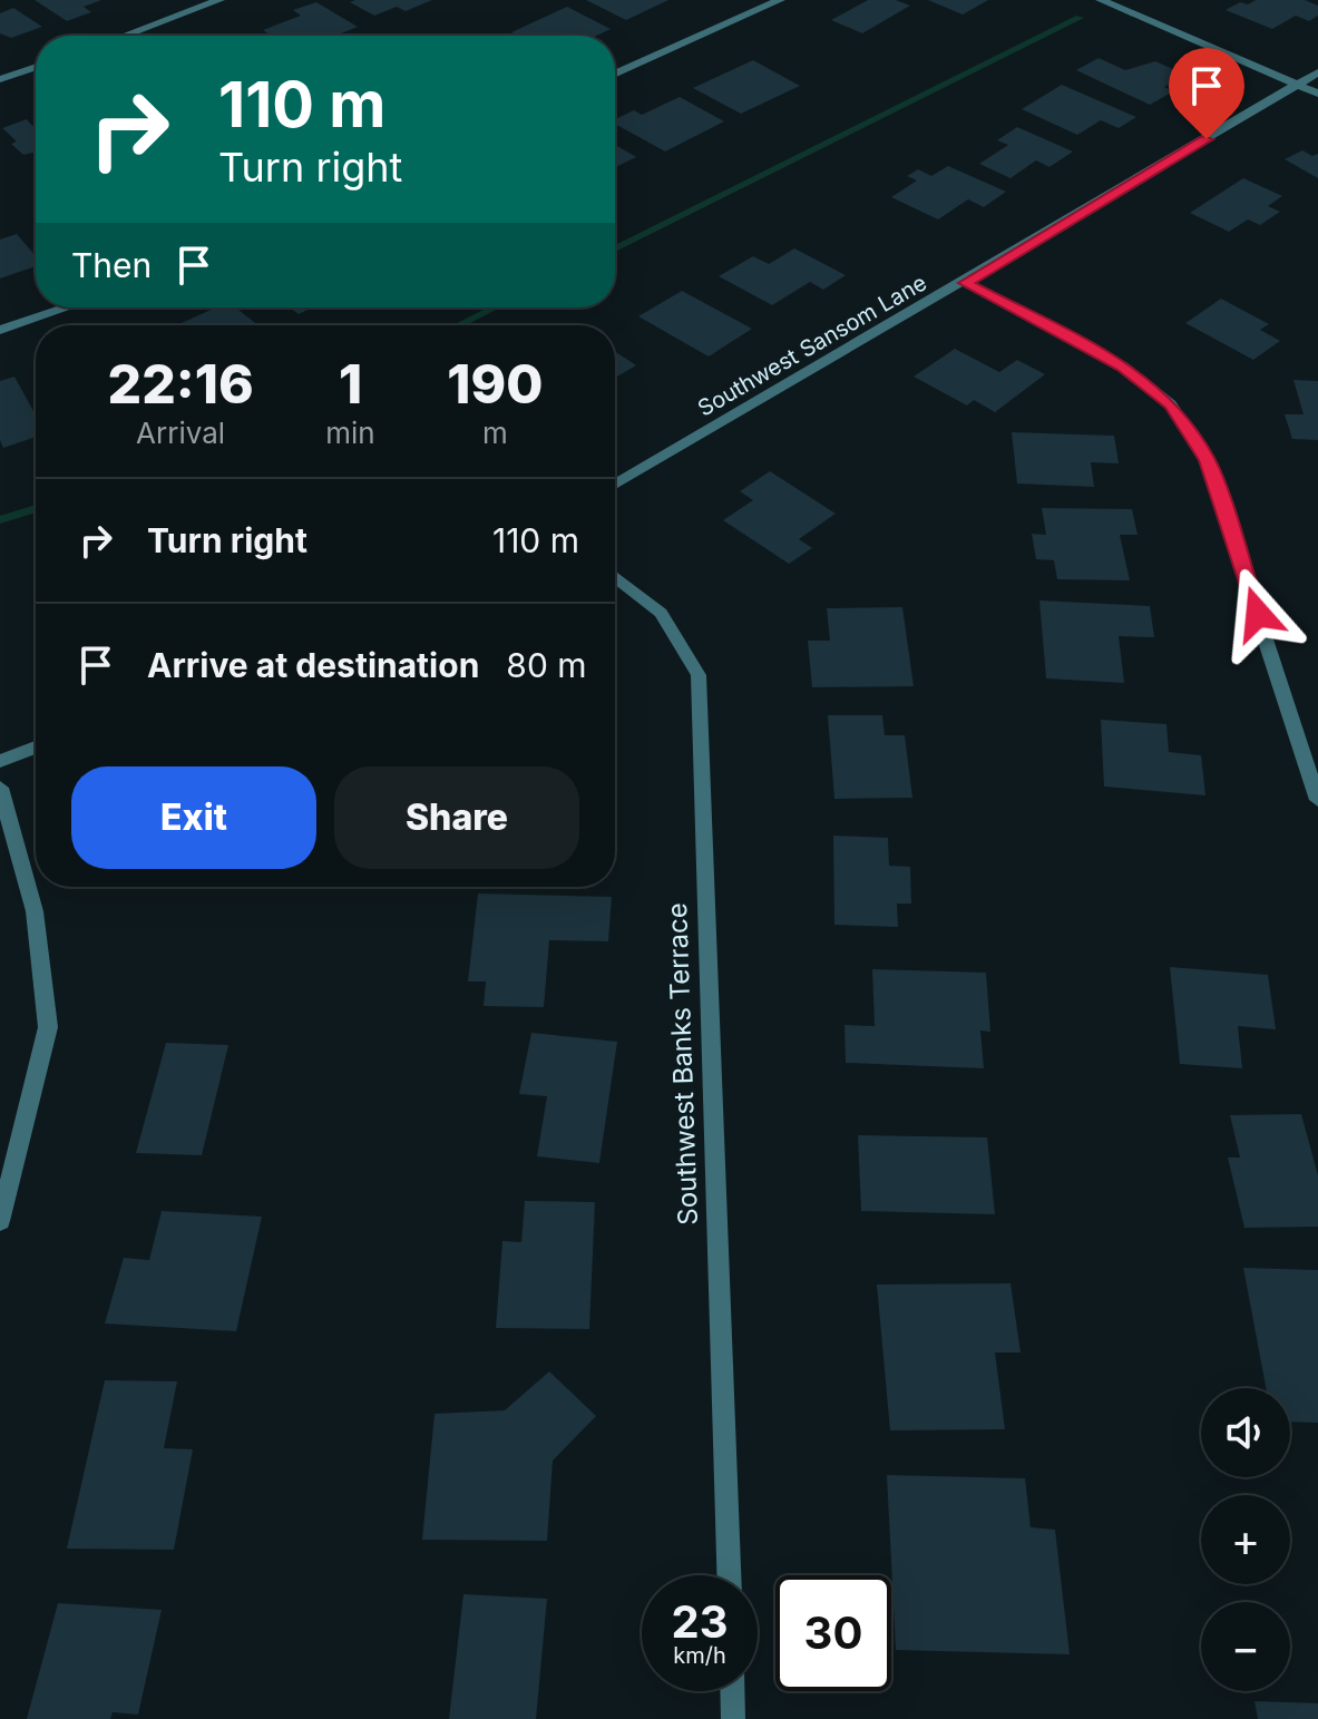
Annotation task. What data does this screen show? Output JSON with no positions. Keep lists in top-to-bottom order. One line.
{"streets":{"street":["Southwest Sansom Lane","Southwest Banks Terrace"]},"page":{"turn":["110 m","Turn right"],"then":"Then","eta":["22:16","Arrival","1","min","190","m"],"list":[{"name":"Turn right","value":"110 m"},{"name":"Arrive at destination","value":"80 m"}],"buttons":["Exit","Share"],"map_buttons":["+","−"],"speed":"23 km/h","limit":"30"}}
